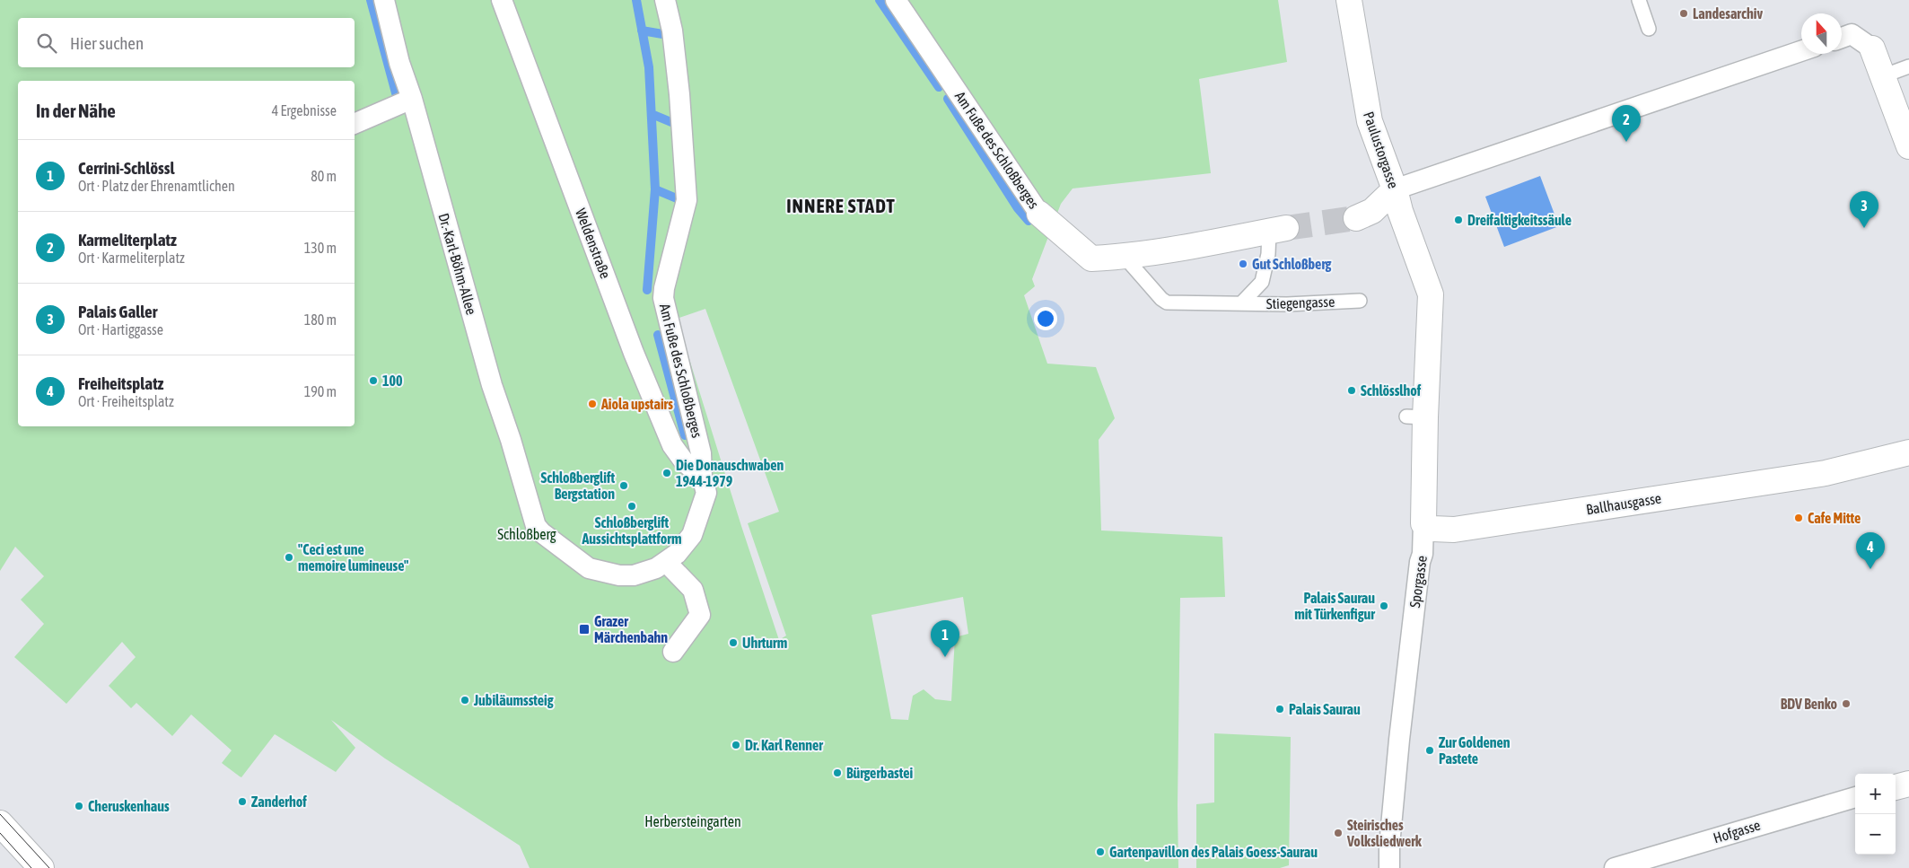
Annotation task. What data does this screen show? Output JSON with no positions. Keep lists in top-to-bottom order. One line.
{"streets":{"street":["Am Fuße des Schloßberges","Paulustorgasse","Weldenstraße","Dr.-Karl-Böhm-Allee","Ballhausgasse","Sporgasse","Hofgasse"],"lane":["Stiegengasse"]},"crossings":[["Am Fuße des Schloßberges","Weldenstraße"],["Am Fuße des Schloßberges","Dr.-Karl-Böhm-Allee"],["Am Fuße des Schloßberges","Stiegengasse"],["Paulustorgasse","Sporgasse"],["Ballhausgasse","Sporgasse"]],"districts":["INNERE STADT"],"parks":["Schloßberg","Herbersteingarten"],"places":{"other":["Landesarchiv","Dreifaltigkeitssäule","Gut Schloßberg","100","Schlösslhof","Aiola upstairs","Die Donauschwaben 1944-1979","Schloßberglift Bergstation","Schloßberglift Aussichtsplattform","Cafe Mitte","\"Ceci est une memoire lumineuse\"","Palais Saurau mit Türkenfigur","Uhrturm","Jubiläumssteig","BDV Benko","Palais Saurau","Dr. Karl Renner","Zur Goldenen Pastete","Bürgerbastei","Zanderhof","Cheruskenhaus","Steirisches Volksliedwerk","Gartenpavillon des Palais Goess-Saurau"],"transit":["Grazer Märchenbahn"]},"north":"top","page":{"search":"Hier suchen","heading":["In der Nähe","4 Ergebnisse"],"pins":["2","3","4","1"],"list":[{"mark":"1","name":"Cerrini-Schlössl","note":"Ort · Platz der Ehrenamtlichen","value":"80 m"},{"mark":"2","name":"Karmeliterplatz","note":"Ort · Karmeliterplatz","value":"130 m"},{"mark":"3","name":"Palais Galler","note":"Ort · Hartiggasse","value":"180 m"},{"mark":"4","name":"Freiheitsplatz","note":"Ort · Freiheitsplatz","value":"190 m"}],"map_buttons":["+","−"]}}
